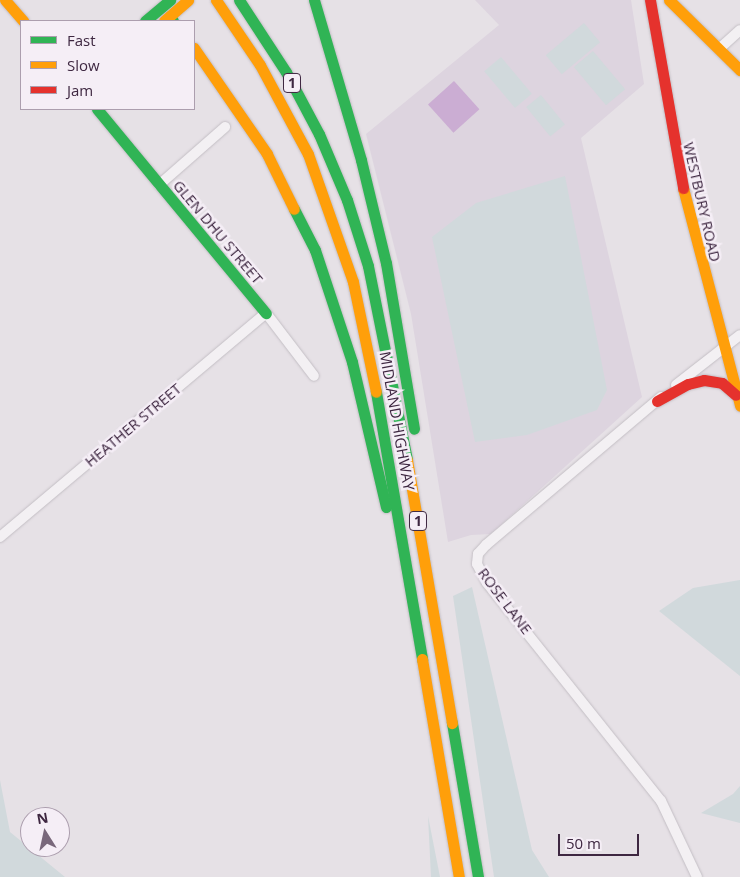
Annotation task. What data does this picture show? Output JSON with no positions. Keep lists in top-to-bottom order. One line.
{"streets":{"main road":["1","WESTBURY ROAD","GLEN DHU STREET","MIDLAND HIGHWAY"],"street":["HEATHER STREET","ROSE LANE"]},"crossings":[["WESTBURY ROAD","ROSE LANE"],["GLEN DHU STREET","HEATHER STREET"]],"legend":["Fast","Slow","Jam"],"scale_bar":"50 m","north":"top"}
